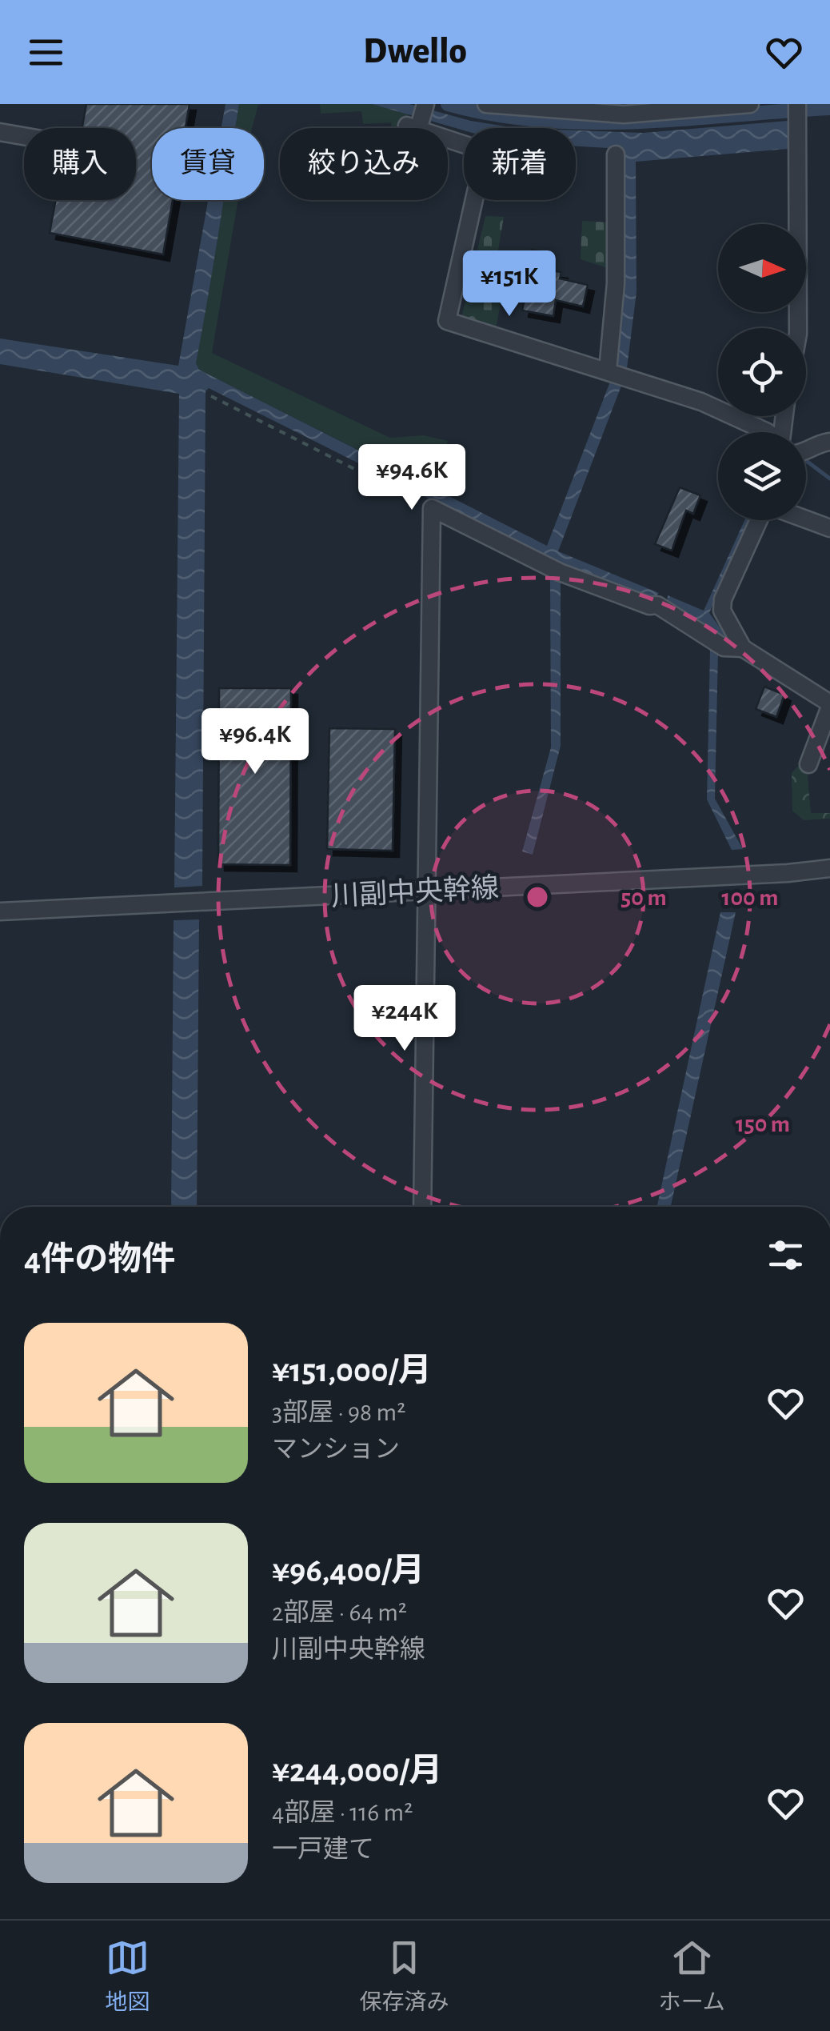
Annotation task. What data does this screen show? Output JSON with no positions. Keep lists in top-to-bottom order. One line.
{"streets":{"street":["川副中央幹線"]},"north":"right","page":{"header":"Dwello","chip":["購入","賃貸","絞り込み","新着"],"price":["¥151K","¥94.6K","¥96.4K","¥244K"],"heading":"4件の物件","list":[{"name":"¥151,000/月","note":"3部屋 · 98 m² · マンション"},{"name":"¥96,400/月","note":"2部屋 · 64 m² · 川副中央幹線"},{"name":"¥244,000/月","note":"4部屋 · 116 m² · 一戸建て"}],"tabs":["地図","保存済み","ホーム"]},"rings":["50 m","100 m","150 m"]}
